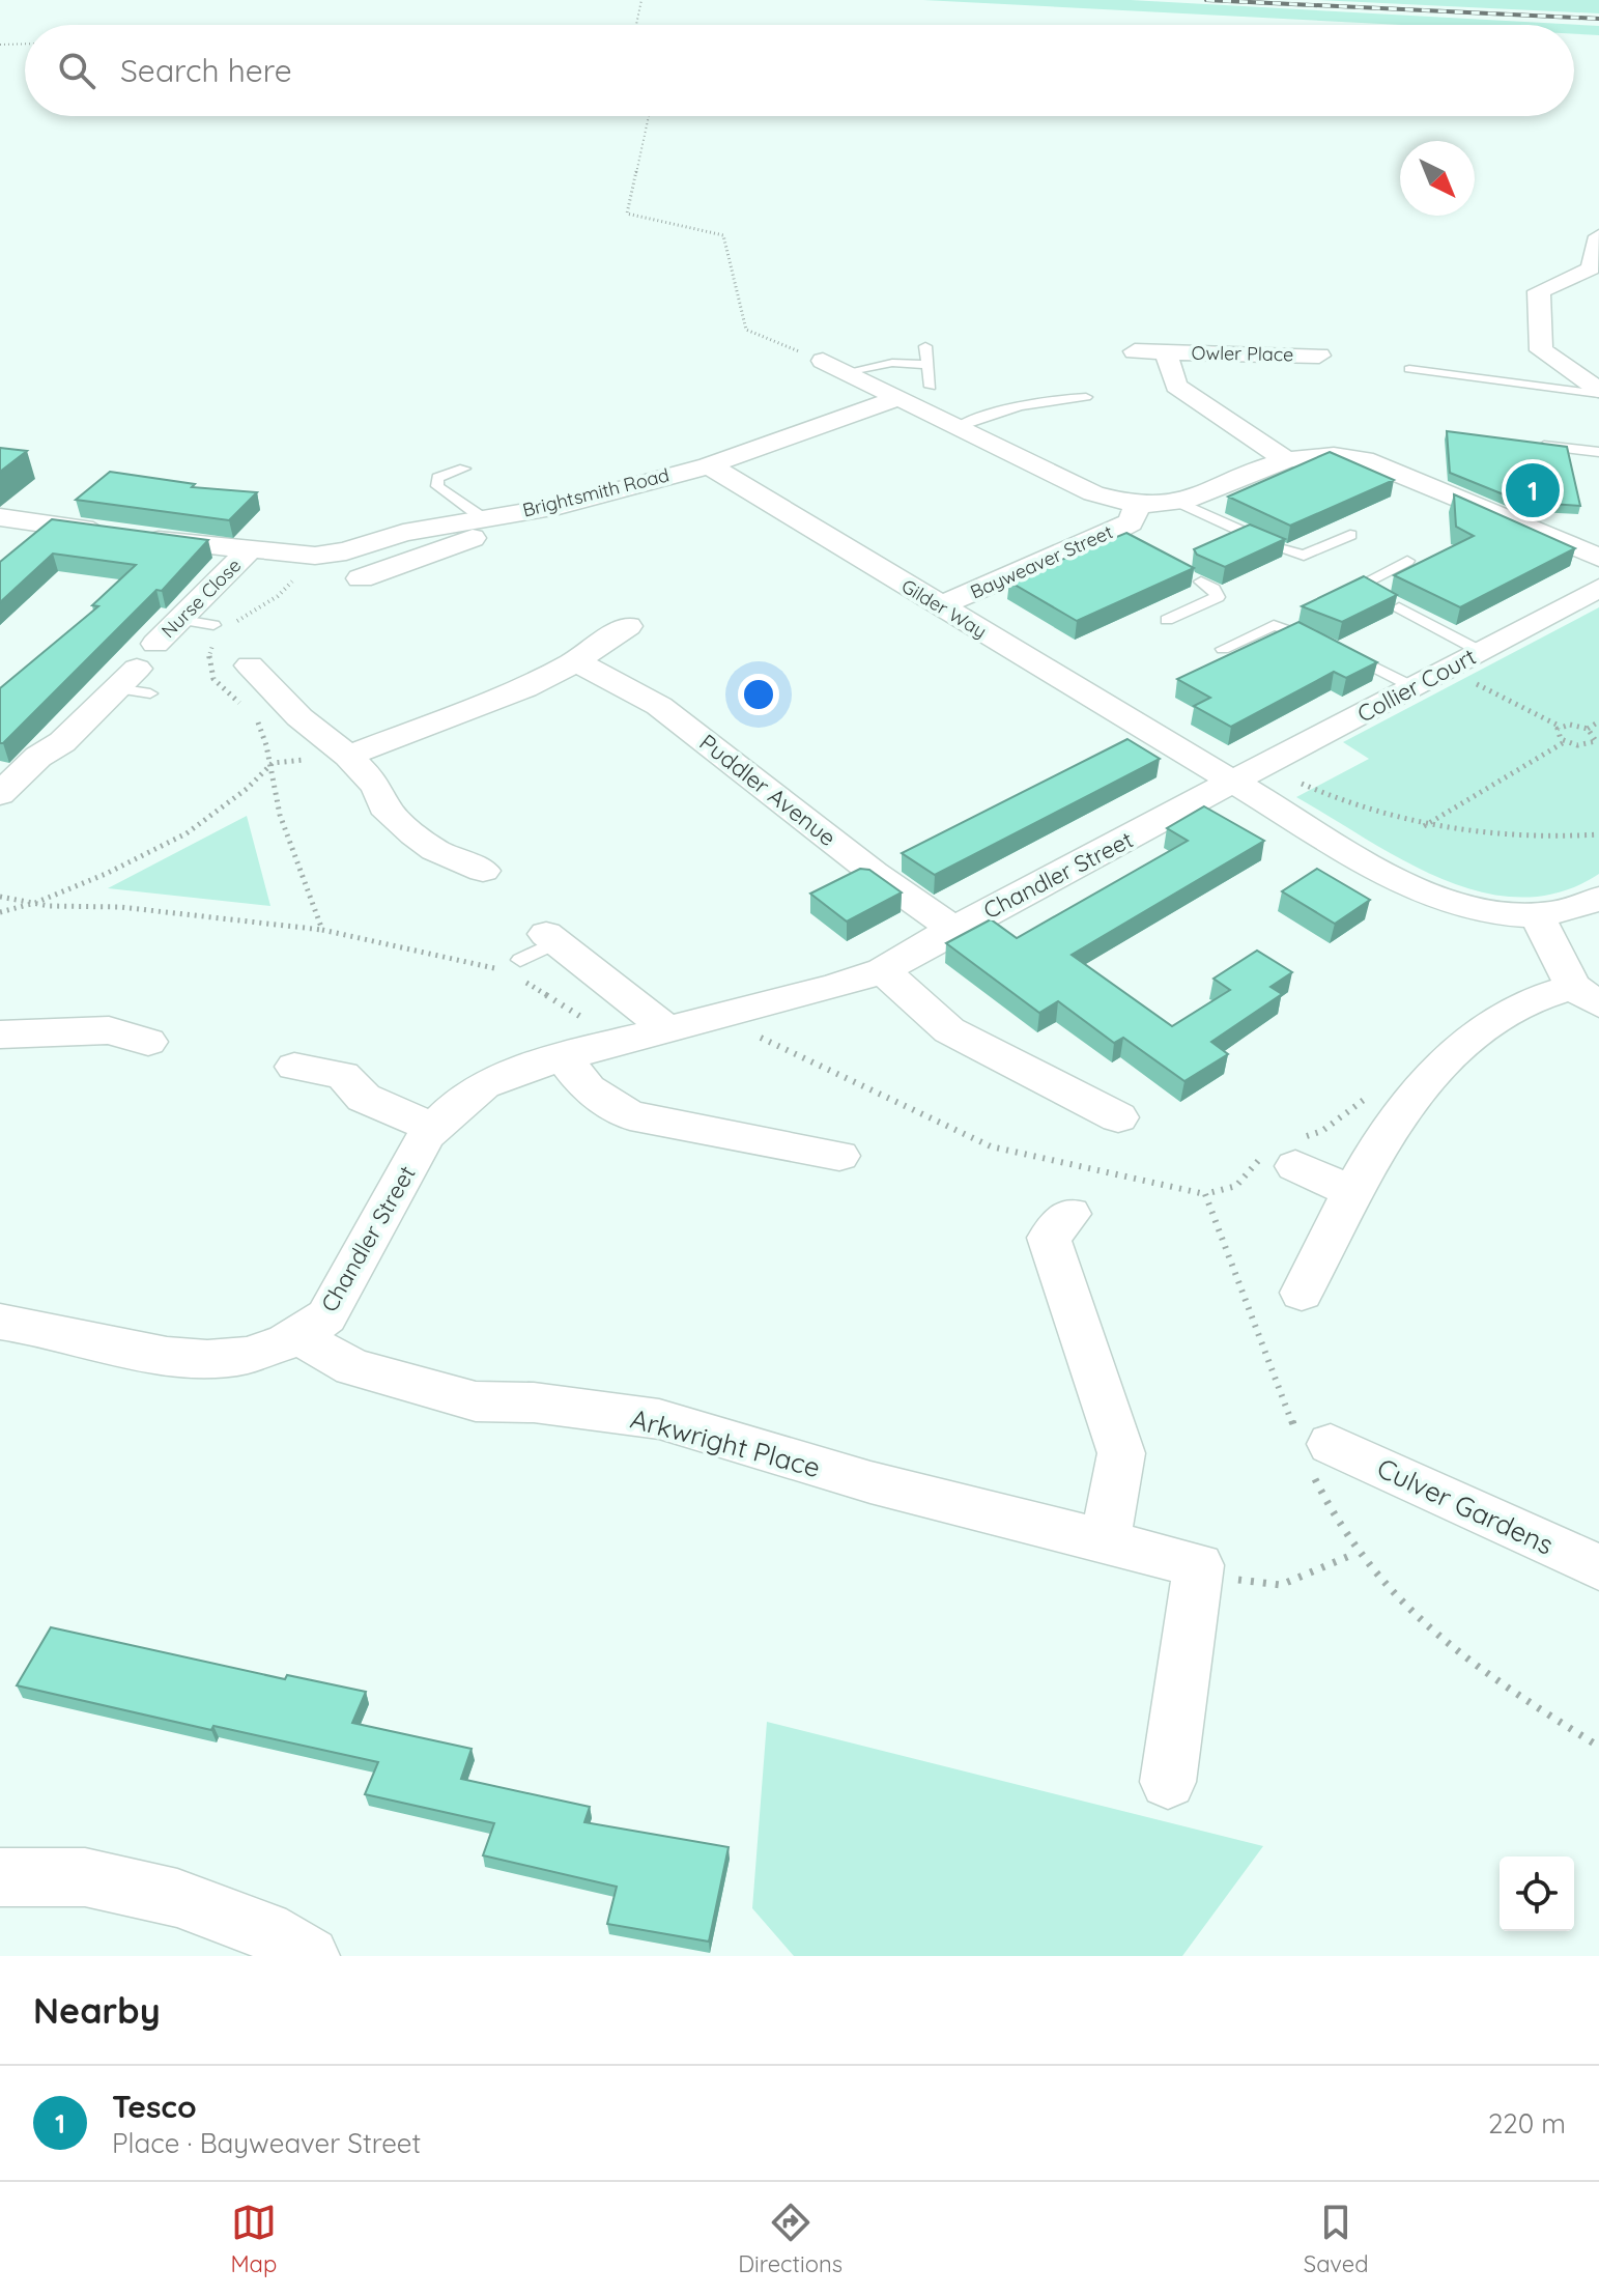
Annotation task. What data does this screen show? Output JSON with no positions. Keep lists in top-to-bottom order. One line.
{"streets":{"street":["Owler Place","Brightsmith Road","Bayweaver Street","Nurse Close","Gilder Way","Collier Court","Puddler Avenue","Chandler Street","Arkwright Place","Culver Gardens"]},"crossings":[["Brightsmith Road","Nurse Close"],["Brightsmith Road","Gilder Way"],["Bayweaver Street","Gilder Way"],["Gilder Way","Collier Court"],["Gilder Way","Chandler Street"],["Collier Court","Chandler Street"],["Puddler Avenue","Chandler Street"],["Chandler Street","Arkwright Place"]],"north":"bottom right","page":{"search":"Search here","pins":"1","heading":"Nearby","list":[{"mark":"1","name":"Tesco","note":"Place · Bayweaver Street","value":"220 m"}],"nav":["Map","Directions","Saved"]}}
